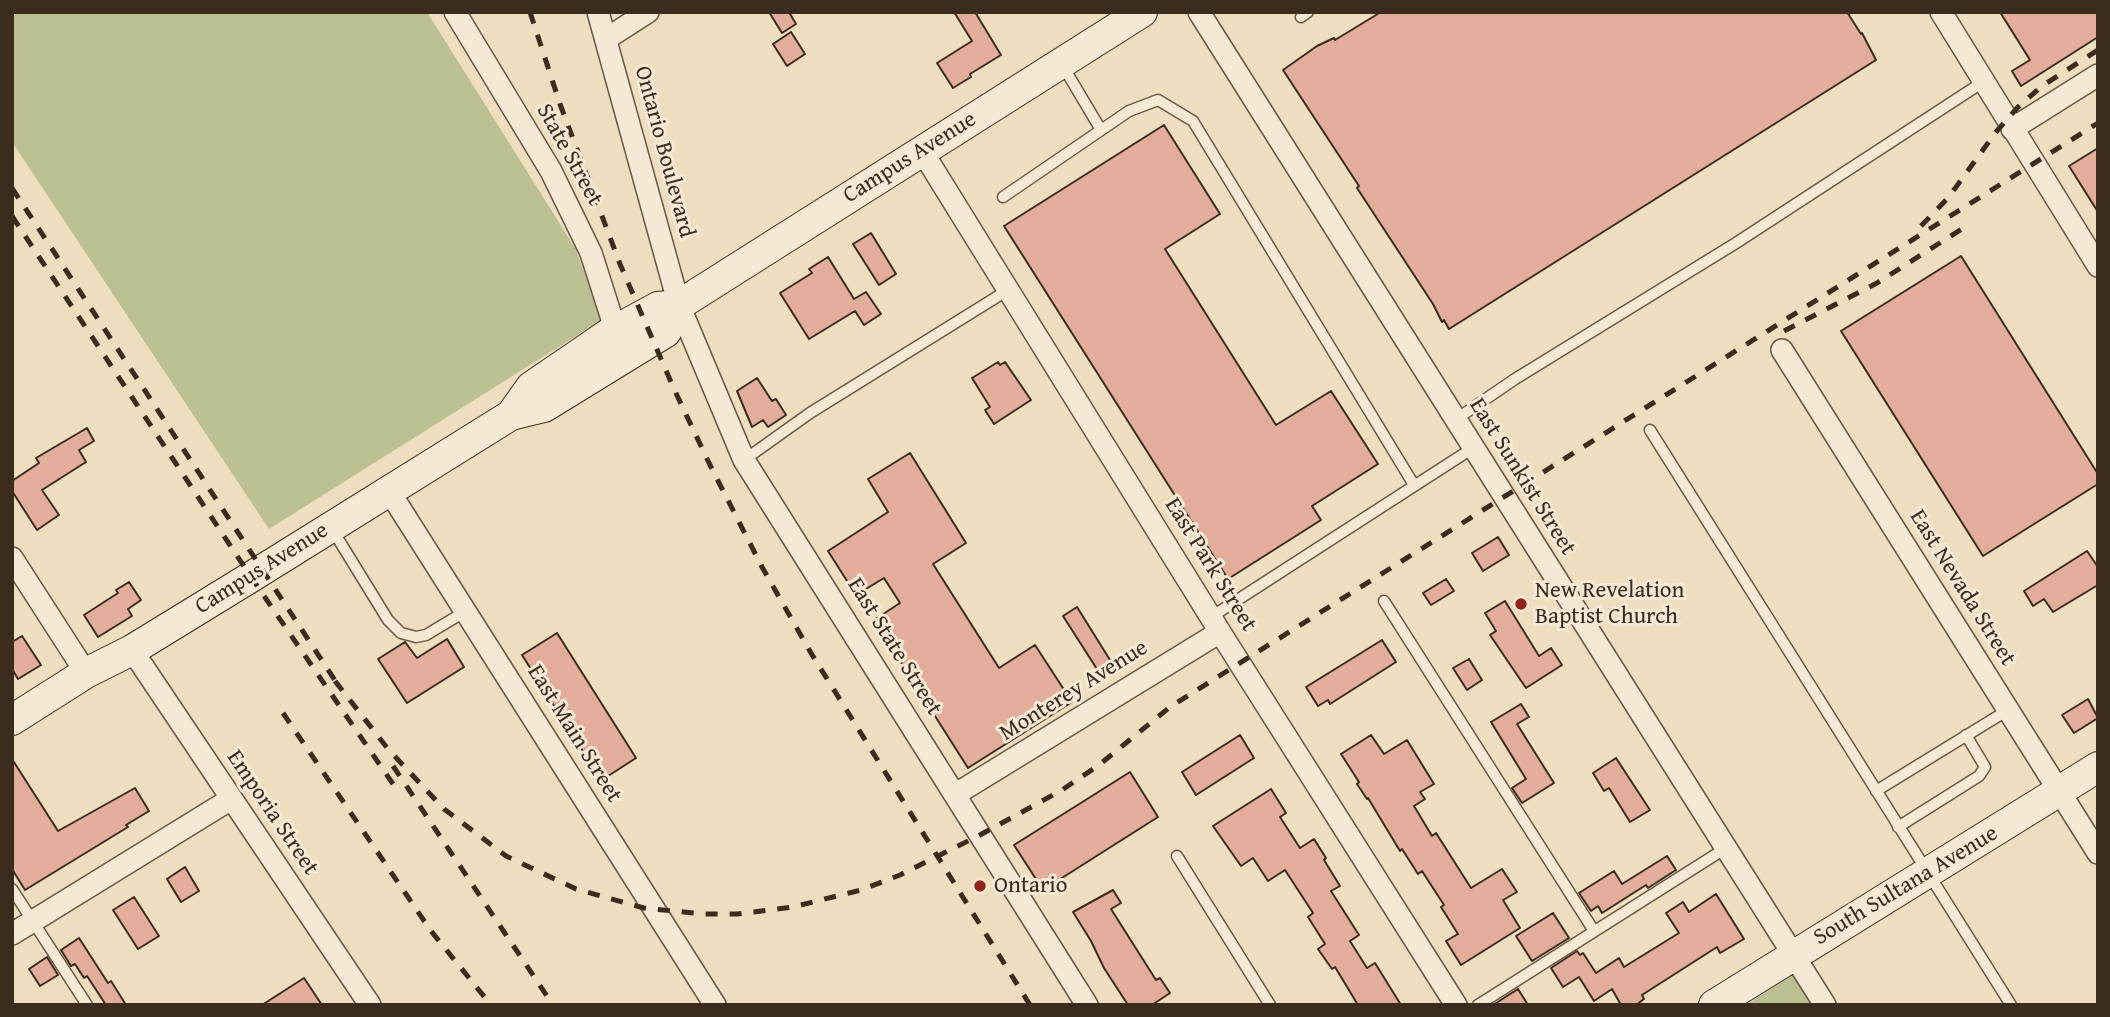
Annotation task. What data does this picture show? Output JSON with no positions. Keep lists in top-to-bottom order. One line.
{"streets":{"street":["Ontario Boulevard","State Street","Campus Avenue","East Sunkist Street","East Park Street","East Nevada Street","East State Street","Monterey Avenue","East Main Street","Emporia Street","South Sultana Avenue"]},"crossings":[["Ontario Boulevard","Campus Avenue"],["Ontario Boulevard","East State Street"],["State Street","Campus Avenue"],["Campus Avenue","East Park Street"],["Campus Avenue","East State Street"],["Campus Avenue","East Main Street"],["Campus Avenue","Emporia Street"],["East Sunkist Street","South Sultana Avenue"],["East Park Street","Monterey Avenue"],["East Nevada Street","South Sultana Avenue"],["East State Street","Monterey Avenue"]],"places":["New Revelation Baptist Church","Ontario"]}
